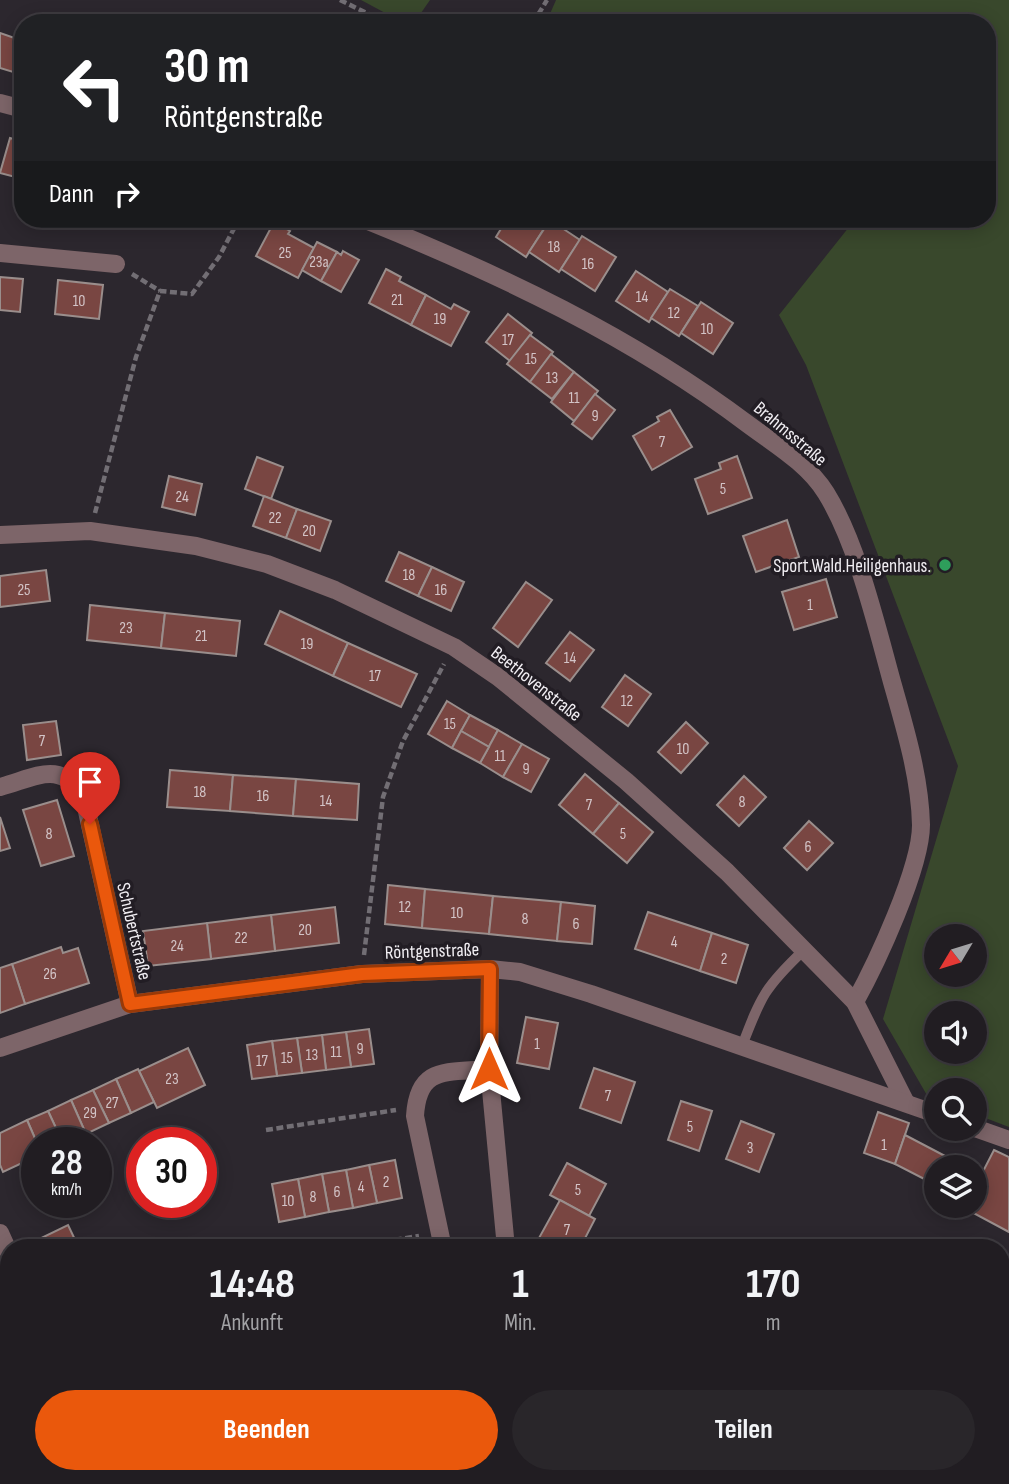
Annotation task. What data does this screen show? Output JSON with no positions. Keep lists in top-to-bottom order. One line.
{"streets":{"street":["Brahmsstraße","Beethovenstraße","Schubertstraße","Röntgenstraße"]},"crossings":[["Brahmsstraße","Beethovenstraße"],["Beethovenstraße","Röntgenstraße"],["Schubertstraße","Röntgenstraße"]],"places":["Sport.Wald.Heiligenhaus."],"house_numbers":["18","25","23a","16","14","21","10","12","19","10","17","15","13","11","9","7","5","24","22","20","18","25","16","1","23","21","19","14","17","12","15","7","10","11","9","18","16","14","8","7","8","5","6","12","10","8","6","20","22","4","24","2","26","1","9","11","13","15","17","23","7","27","29","5","1","3","2","4","5","6","8","10","7"],"north":"bottom left","page":{"turn":["30 m","Röntgenstraße"],"then":"Dann","speed":"28 km/h","limit":"30","eta":["14:48","Ankunft","1","Min.","170","m"],"buttons":["Beenden","Teilen"]}}
